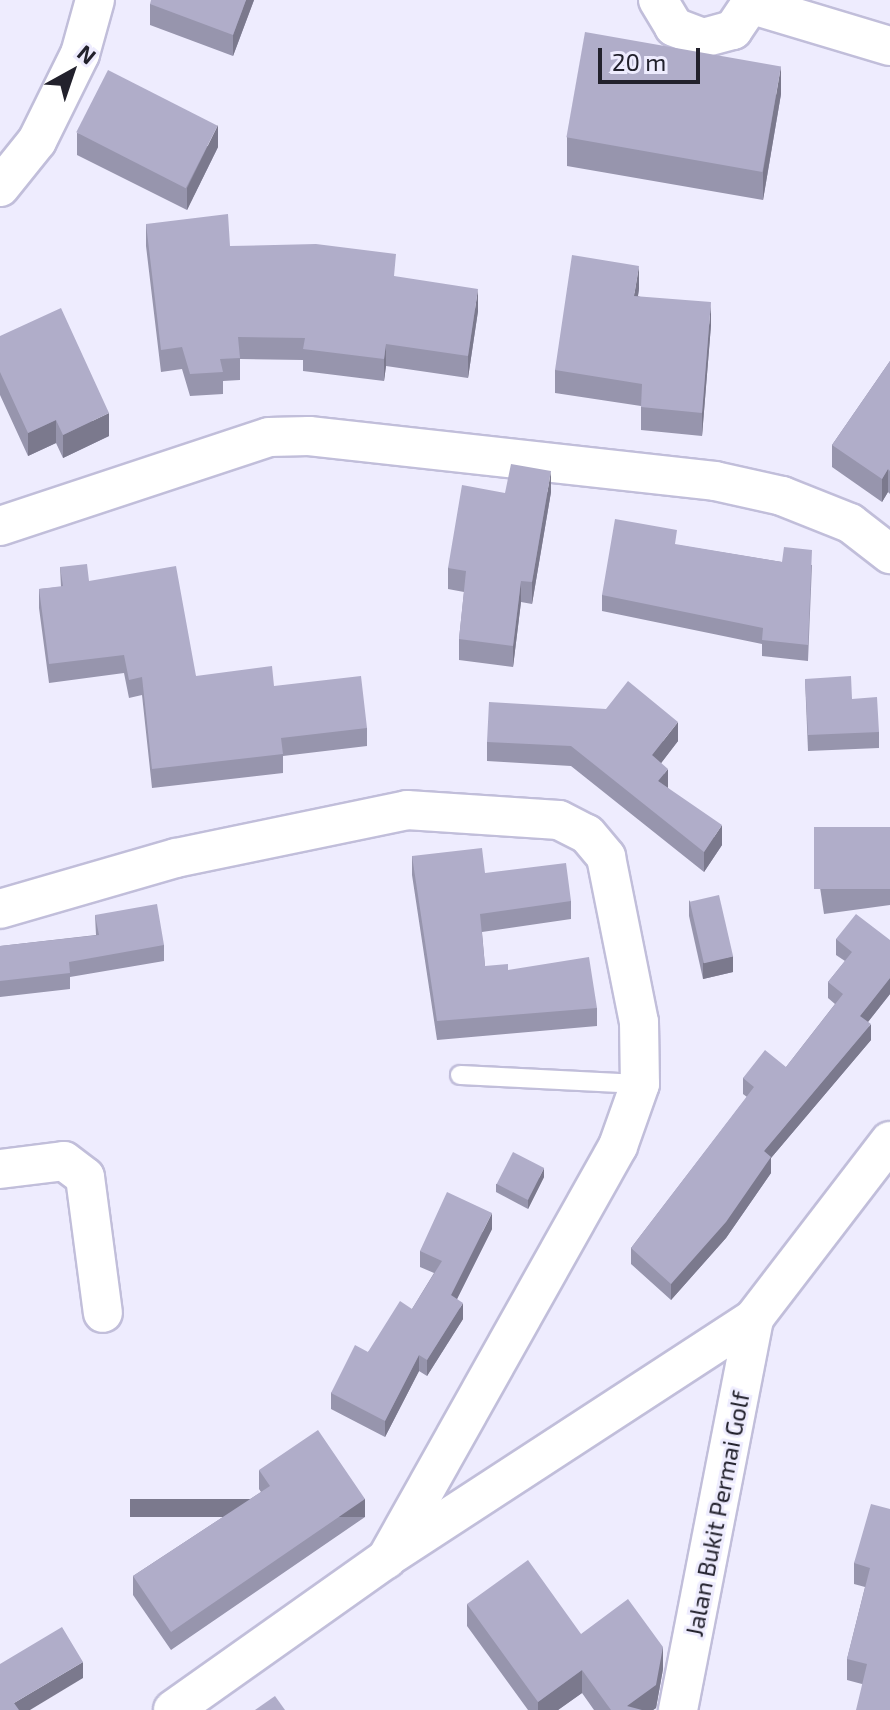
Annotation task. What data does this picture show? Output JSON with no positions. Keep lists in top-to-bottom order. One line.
{"streets":{"street":["Jalan Bukit Permai Golf"]},"scale_bar":"20 m","north":"top right"}
